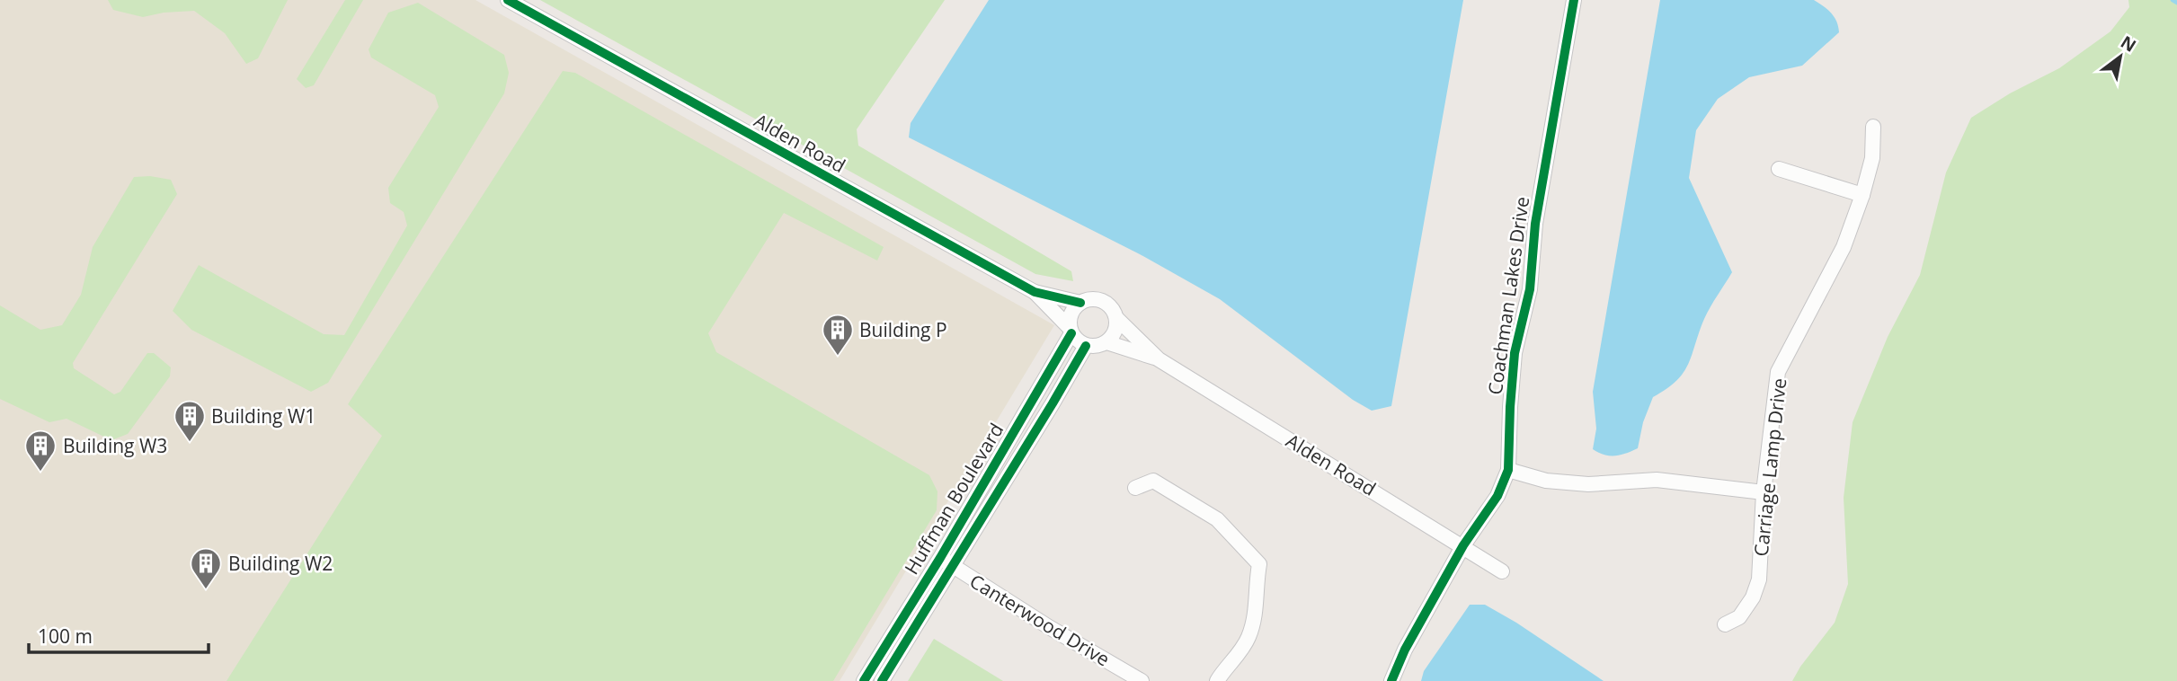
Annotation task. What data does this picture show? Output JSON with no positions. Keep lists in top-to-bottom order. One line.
{"streets":{"street":["Alden Road","Coachman Lakes Drive","Carriage Lamp Drive","Huffman Boulevard","Canterwood Drive"]},"crossings":[["Alden Road","Coachman Lakes Drive"],["Alden Road","Huffman Boulevard"],["Huffman Boulevard","Canterwood Drive"]],"places":{"building":["Building P","Building W1","Building W3","Building W2"]},"scale_bar":"100 m","north":"top right"}
